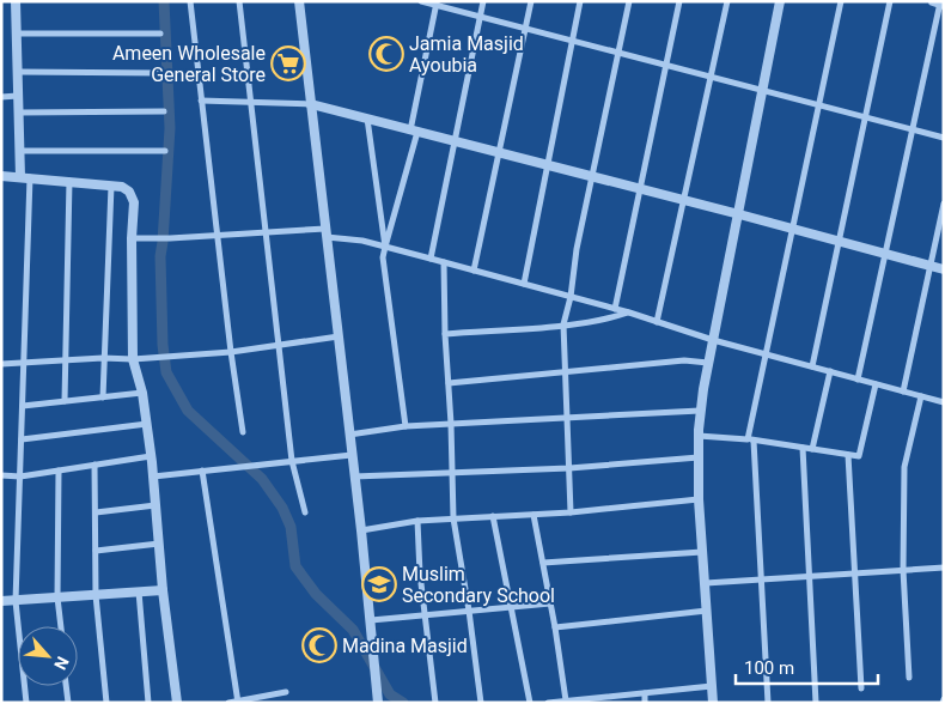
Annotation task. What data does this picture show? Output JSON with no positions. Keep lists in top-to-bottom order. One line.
{"places":{"mosque":["Jamia Masjid Ayoubia","Madina Masjid"],"supermarket":["Ameen Wholesale General Store"],"school or university":["Muslim Secondary School"]},"scale_bar":"100 m","north":"bottom right"}
